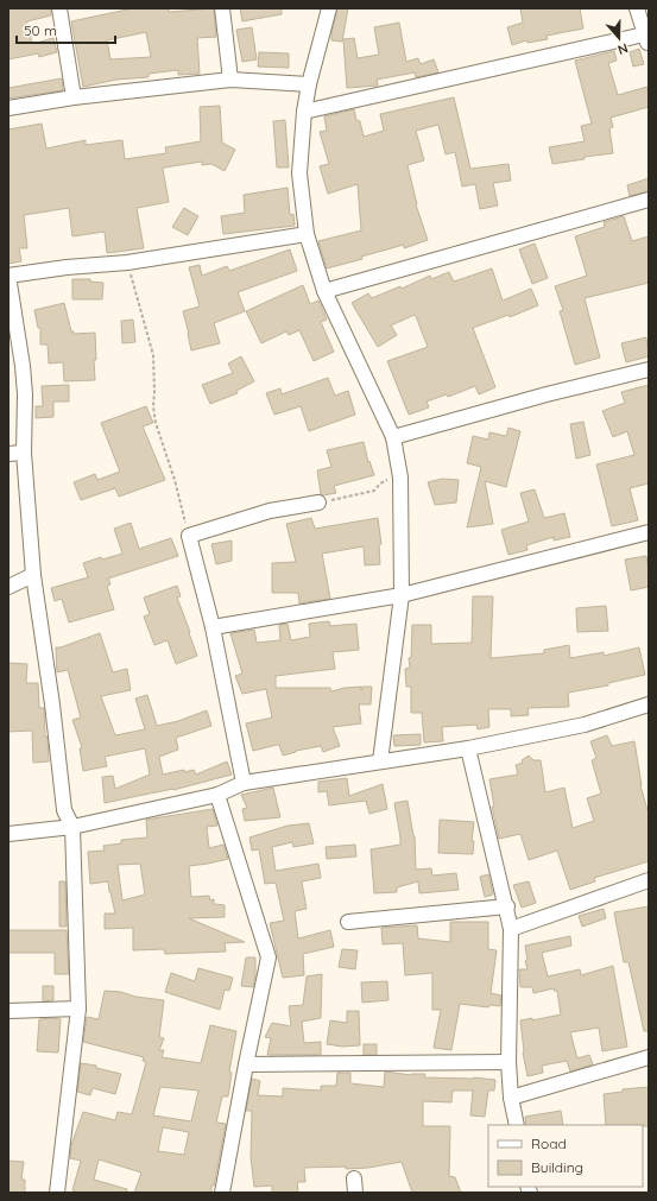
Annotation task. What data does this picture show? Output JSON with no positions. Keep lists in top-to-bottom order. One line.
{"legend":["Road","Building"],"scale_bar":"50 m","north":"bottom"}
